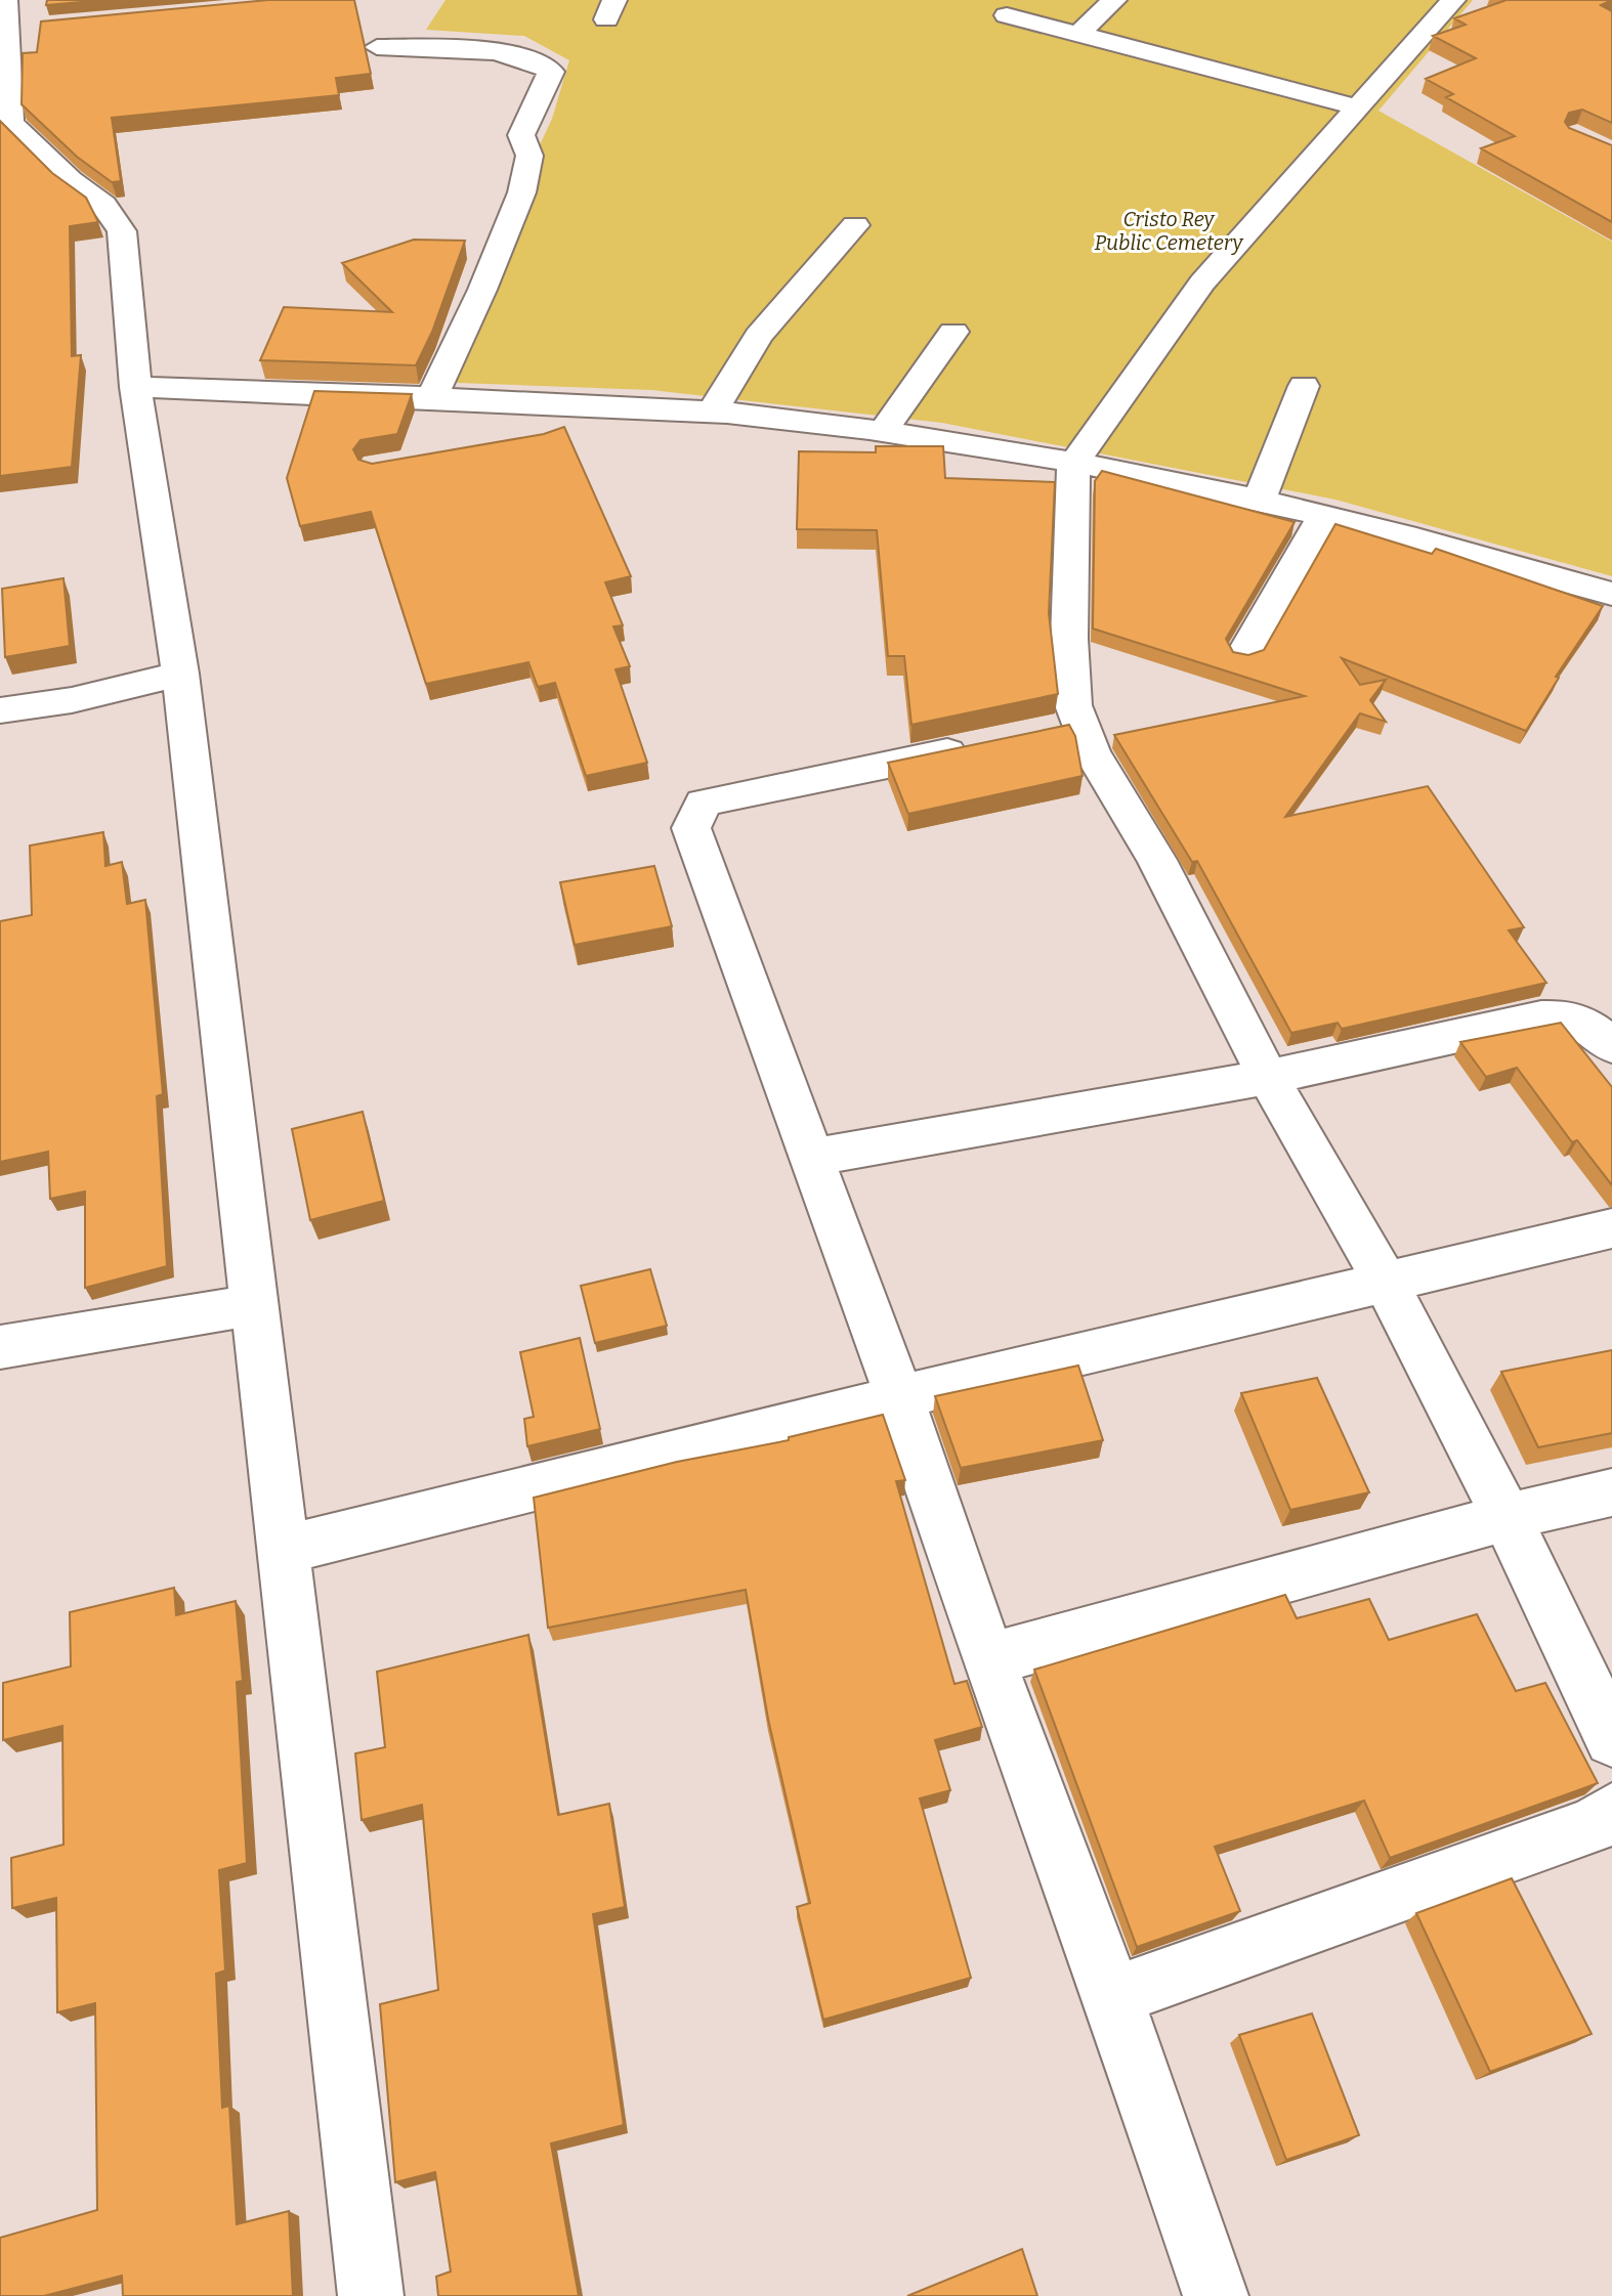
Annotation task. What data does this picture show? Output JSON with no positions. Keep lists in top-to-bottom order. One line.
{"parks":["Cristo Rey Public Cemetery"]}
